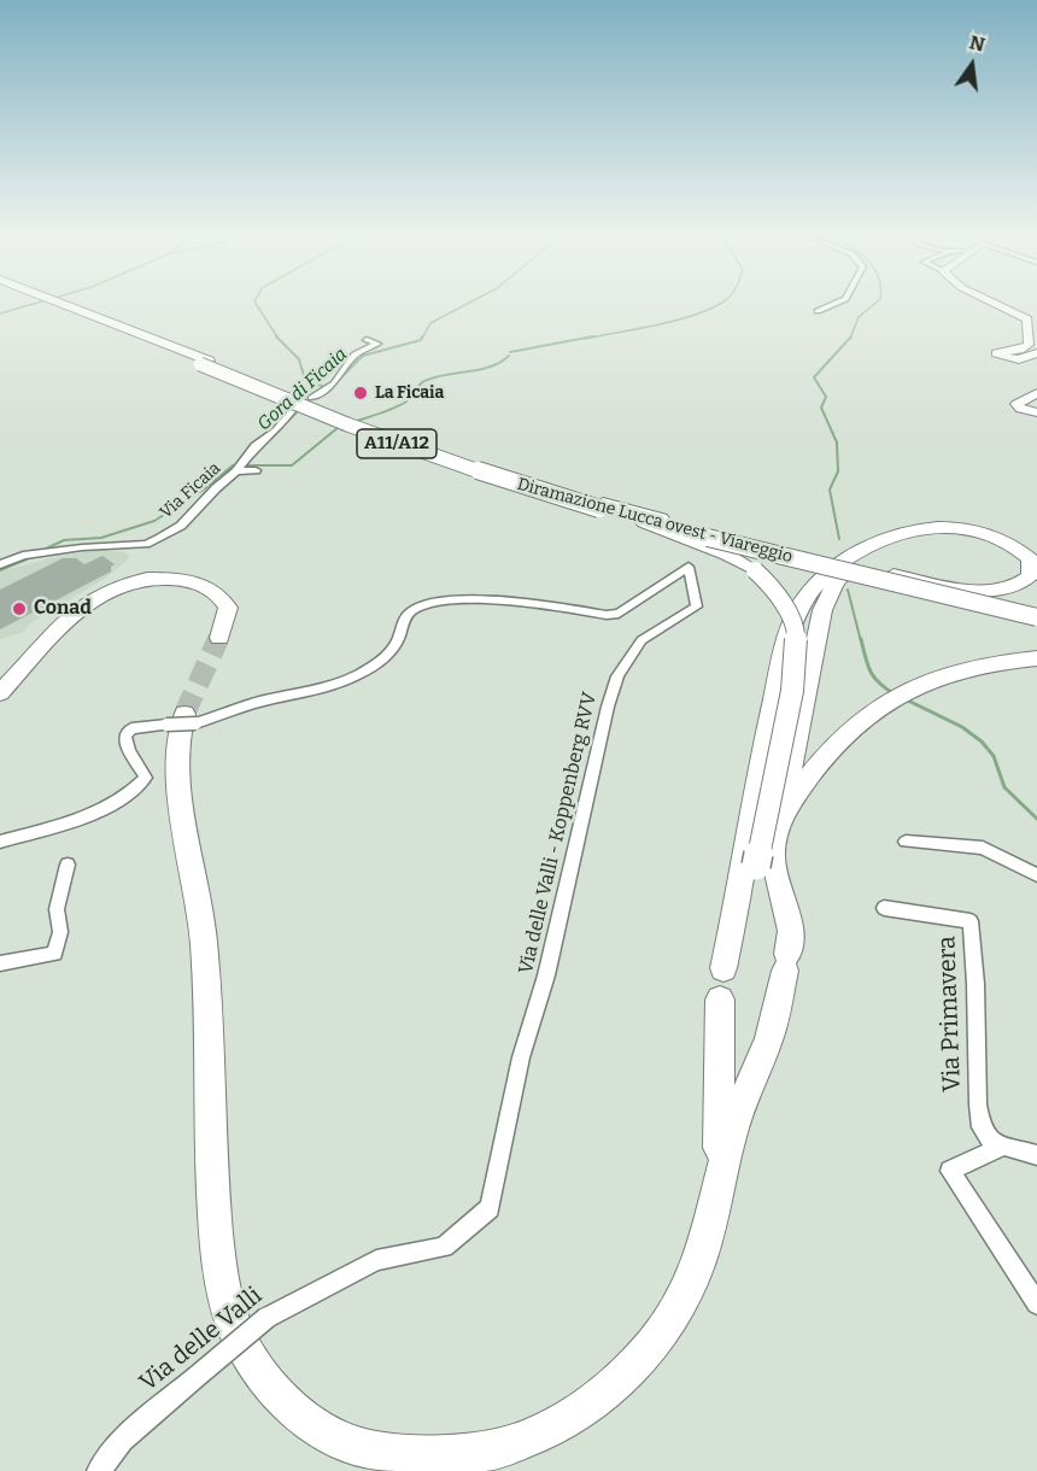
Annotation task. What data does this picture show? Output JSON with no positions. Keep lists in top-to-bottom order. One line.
{"streets":{"highway":["A11/A12","Diramazione Lucca ovest - Viareggio"],"street":["Via Ficaia","Via delle Valli - Koppenberg RVV","Via Primavera","Via delle Valli"]},"crossings":[["Via delle Valli - Koppenberg RVV","Via delle Valli"]],"water":["Gora di Ficaia"],"places":["La Ficaia","Conad"],"north":"top"}
